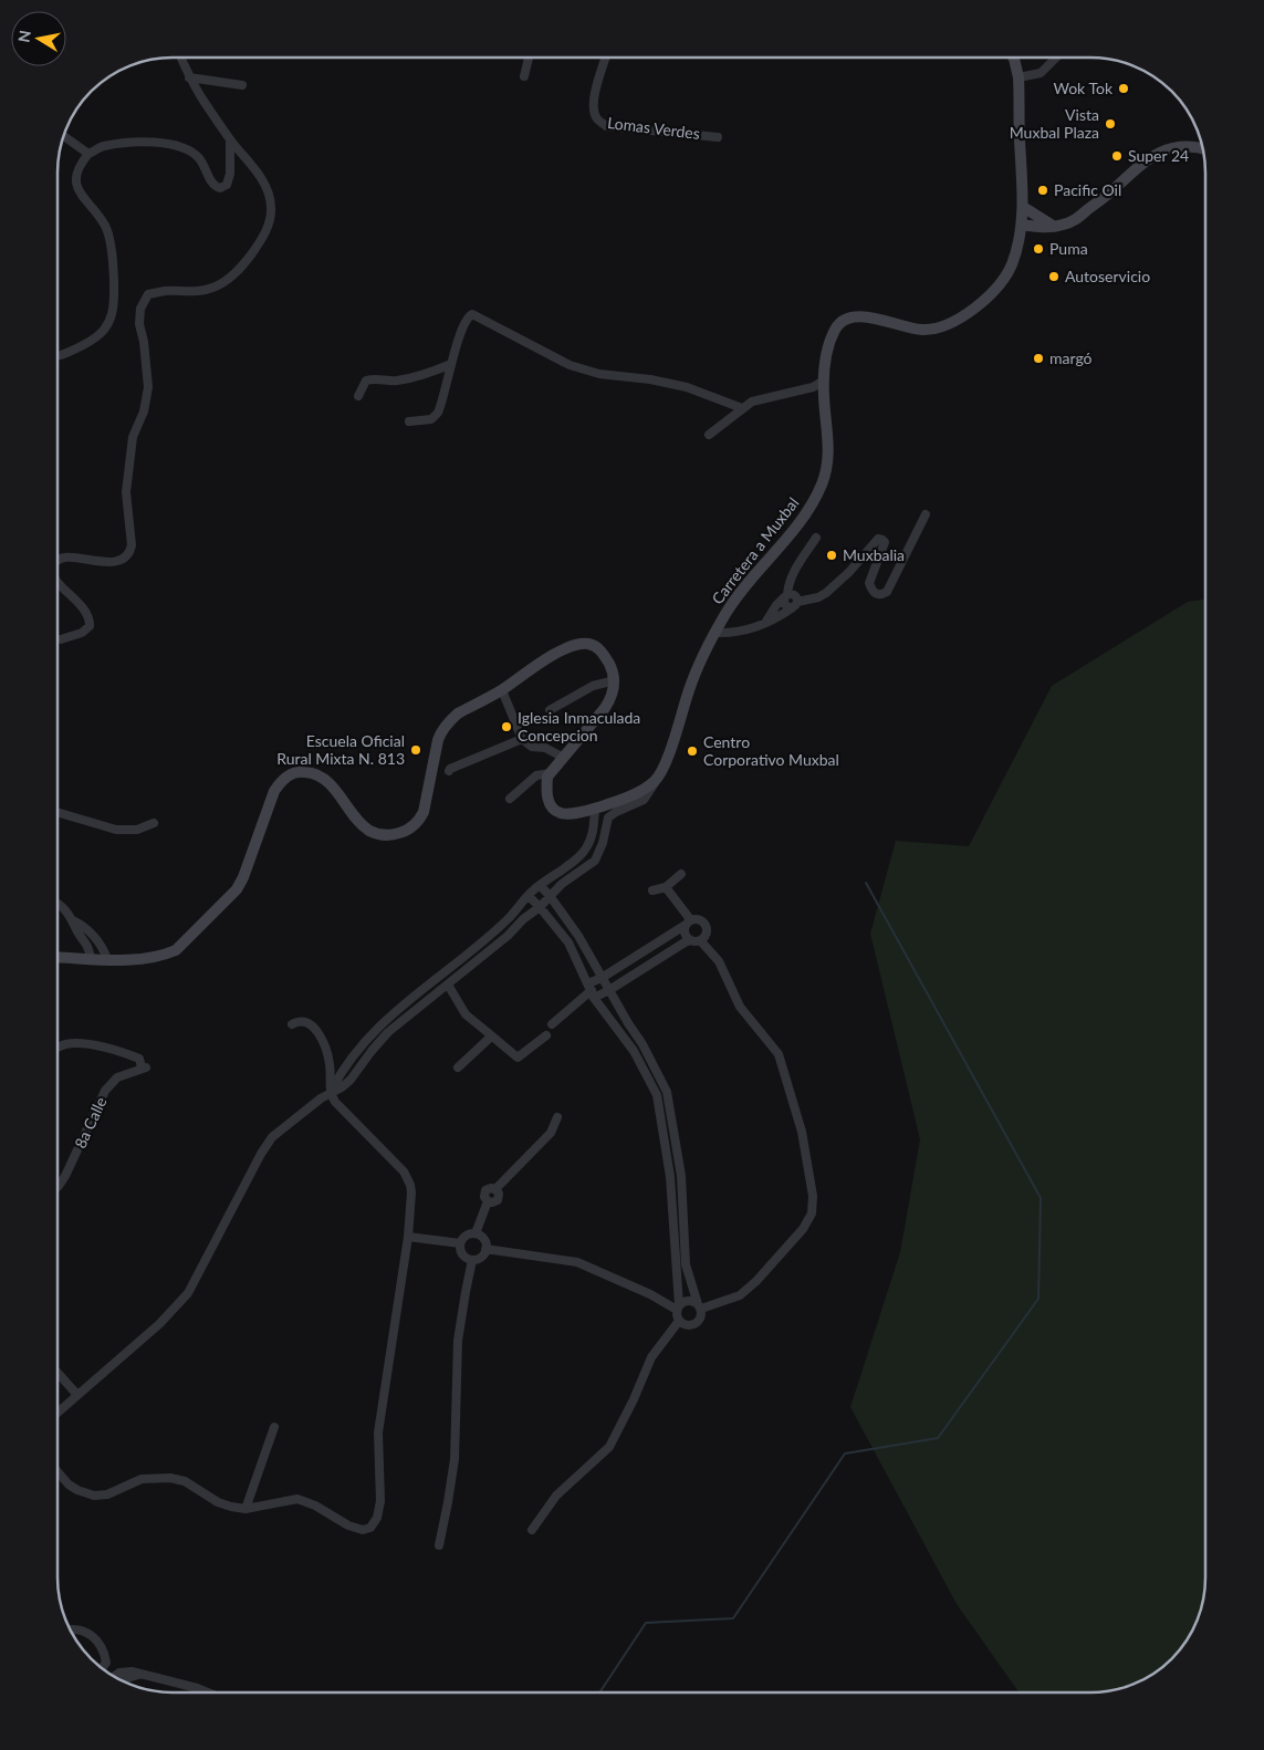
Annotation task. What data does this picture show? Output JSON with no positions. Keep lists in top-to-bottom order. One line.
{"streets":{"main road":["Carretera a Muxbal"],"street":["Lomas Verdes","8a Calle"]},"places":["Wok Tok","Vista Muxbal Plaza","Super 24","Pacific Oil","Puma","Autoservicio","margó","Muxbalia","Iglesia Inmaculada Concepcion","Escuela Oficial Rural Mixta N. 813","Centro Corporativo Muxbal"],"north":"left"}
